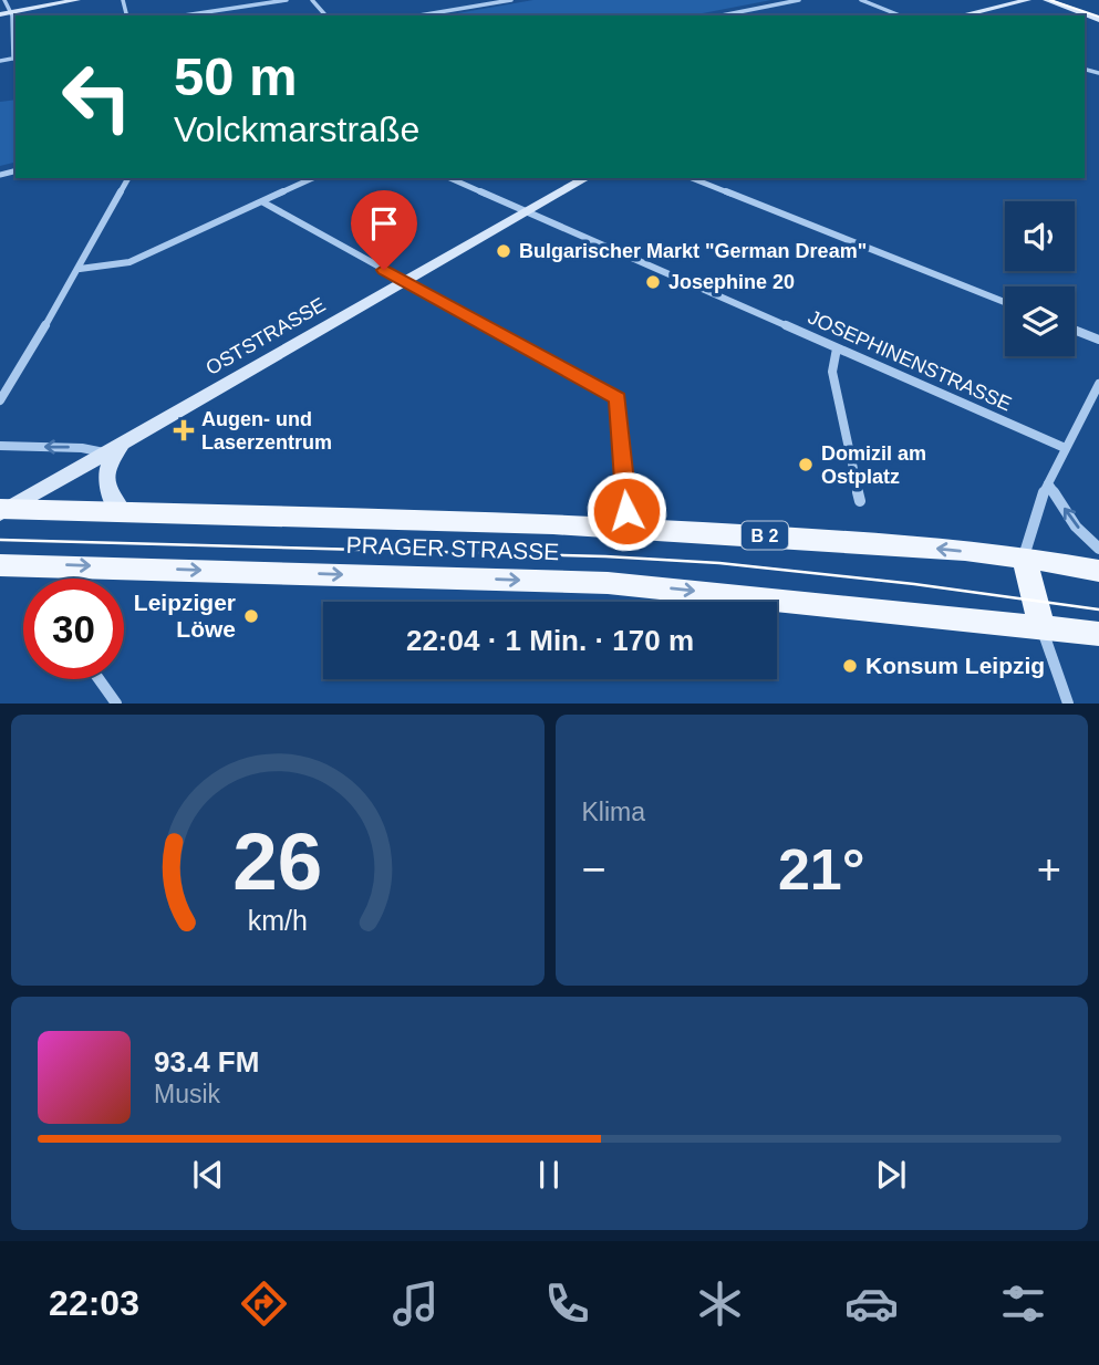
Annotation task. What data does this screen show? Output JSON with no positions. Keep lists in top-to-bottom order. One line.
{"streets":{"main road":["B 2","PRAGER STRASSE"],"street":["OSTSTRASSE","JOSEPHINENSTRASSE"]},"crossings":[["OSTSTRASSE","JOSEPHINENSTRASSE"],["OSTSTRASSE","B 2"],["B 2","PRAGER STRASSE"]],"places":{"other":["Bulgarischer Markt \"German Dream\"","Josephine 20","Domizil am Ostplatz","Leipziger Löwe","Konsum Leipzig"],"health":["Augen- und Laserzentrum"]},"page":{"turn":["50 m","Volckmarstraße"],"limit":"30","trip":"22:04 · 1 Min. · 170 m","tile":"Klima","heat":["−","21°","+"],"song":["93.4 FM","Musik"],"tabs":"22:03","gauge":["26","km/h"]}}
